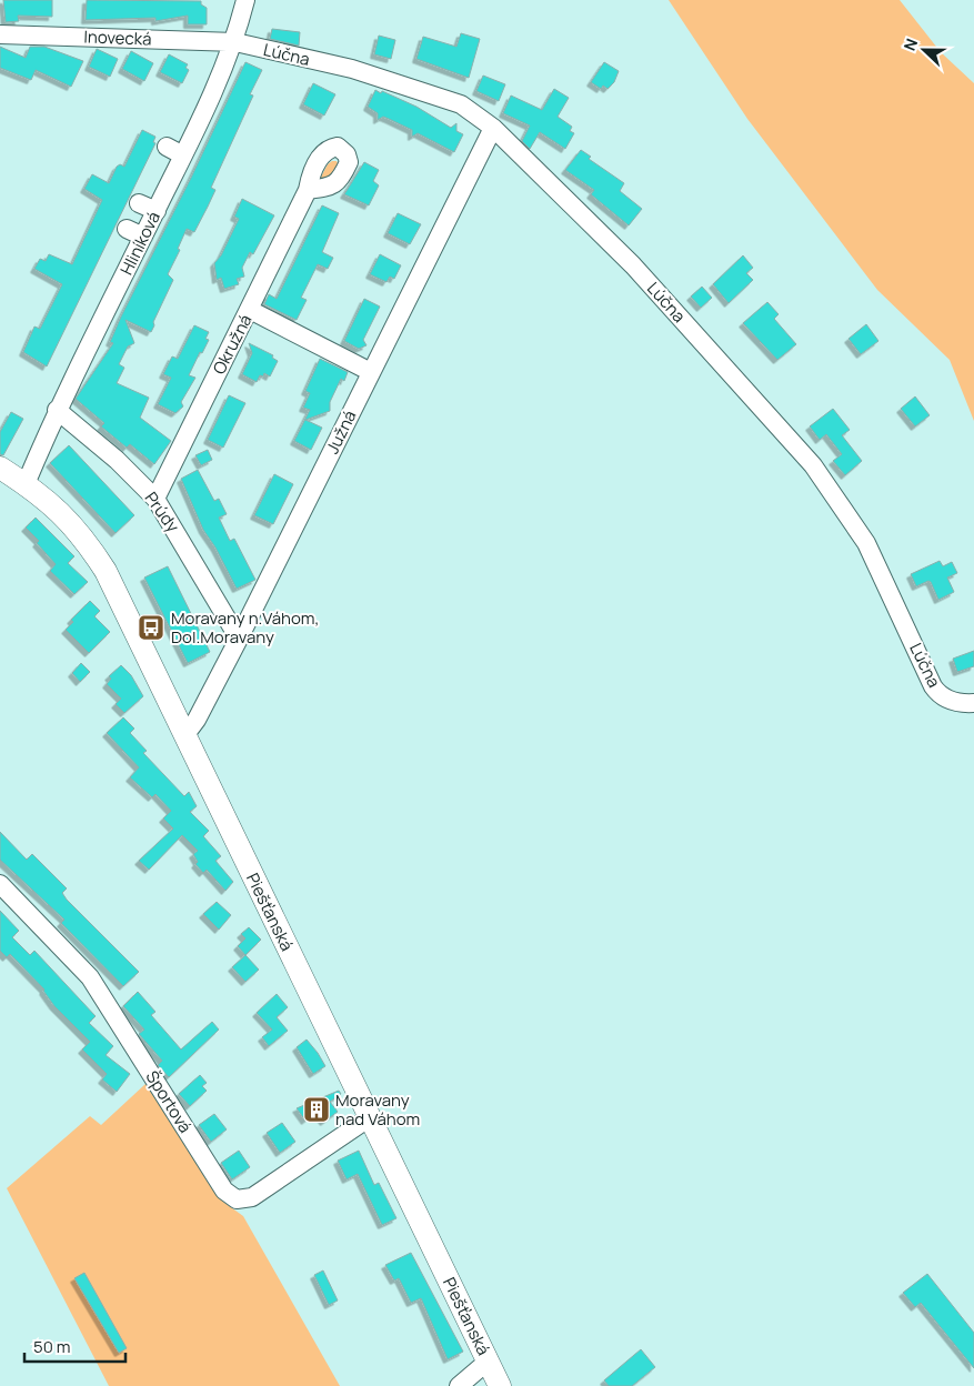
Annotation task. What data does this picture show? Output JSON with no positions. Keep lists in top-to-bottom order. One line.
{"streets":{"main road":["Piešťanská"],"street":["Inovecká","Lúčna","Hliníková","Okružná","Južná","Prúdy","Športová"]},"crossings":[["Inovecká","Lúčna"],["Inovecká","Hliníková"],["Lúčna","Hliníková"],["Lúčna","Južná"],["Hliníková","Prúdy"],["Hliníková","Piešťanská"],["Okružná","Prúdy"],["Južná","Prúdy"],["Južná","Piešťanská"],["Piešťanská","Športová"]],"places":{"bus stop":["Moravany n.Váhom, Dol.Moravany"],"building":["Moravany nad Váhom"]},"scale_bar":"50 m","north":"left"}
